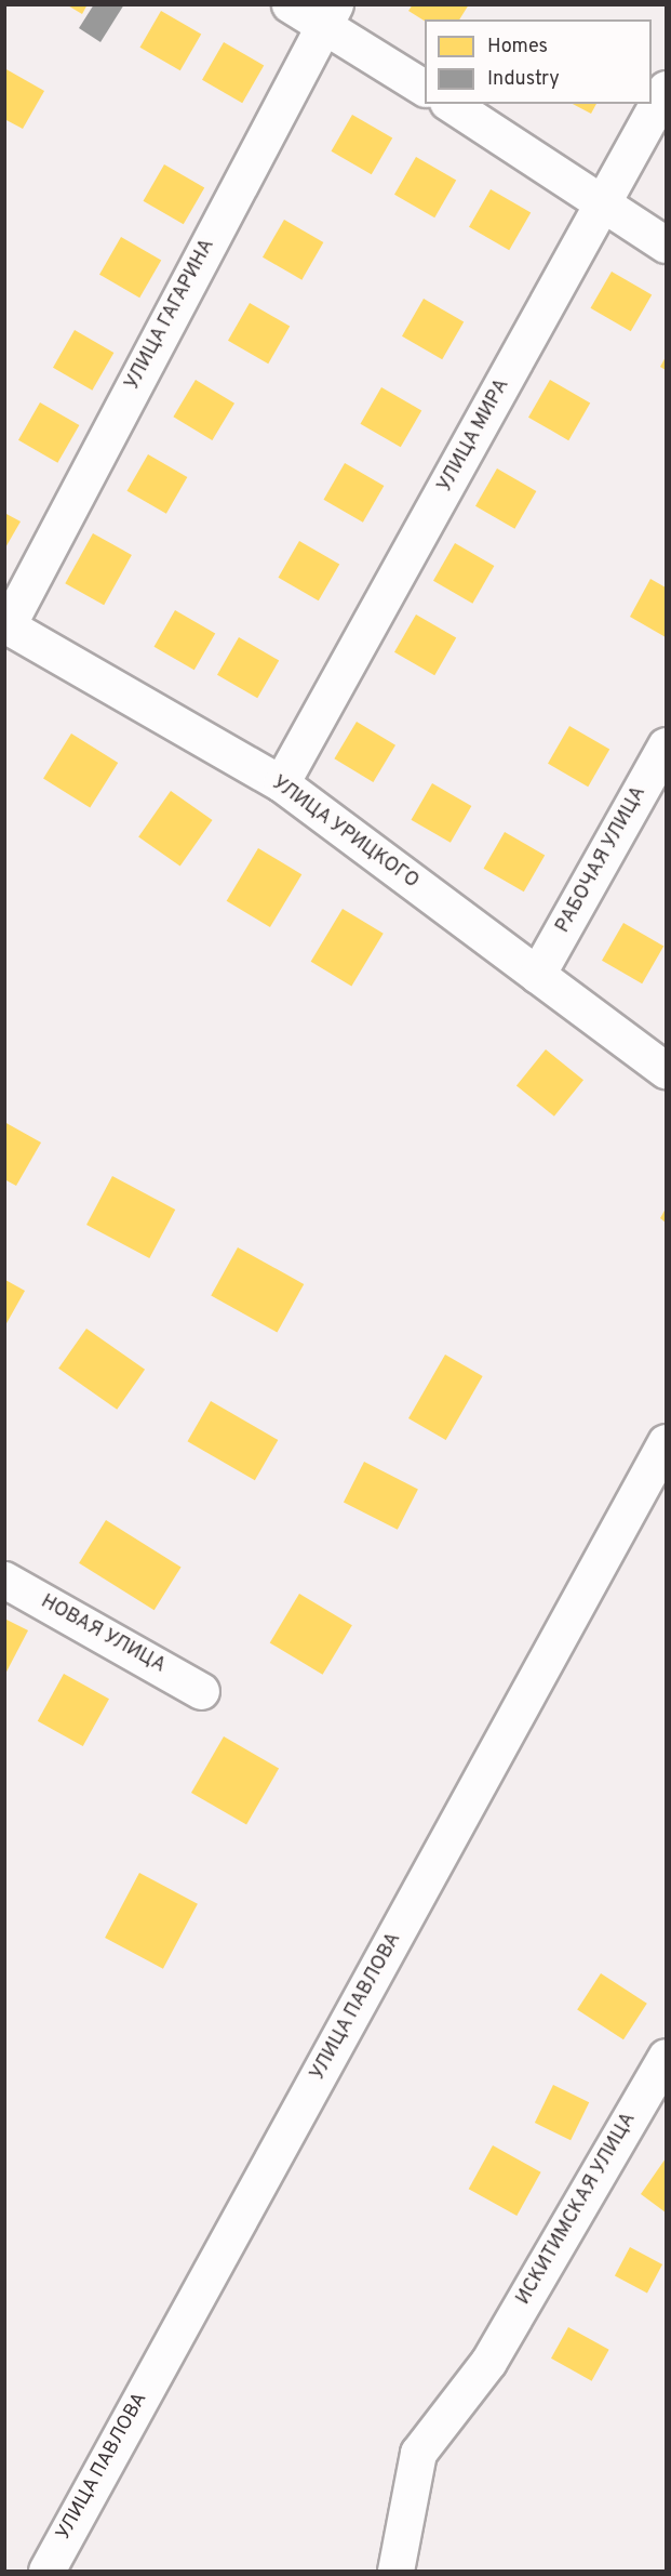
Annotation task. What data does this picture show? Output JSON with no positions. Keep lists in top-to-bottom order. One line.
{"streets":{"street":["УЛИЦА ГАГАРИНА","УЛИЦА МИРА","УЛИЦА УРИЦКОГО","РАБОЧАЯ УЛИЦА","НОВАЯ УЛИЦА","УЛИЦА ПАВЛОВА","ИСКИТИМСКАЯ УЛИЦА"]},"crossings":[["УЛИЦА ГАГАРИНА","УЛИЦА УРИЦКОГО"],["УЛИЦА МИРА","УЛИЦА УРИЦКОГО"],["УЛИЦА УРИЦКОГО","РАБОЧАЯ УЛИЦА"]],"legend":["Homes","Industry"]}
